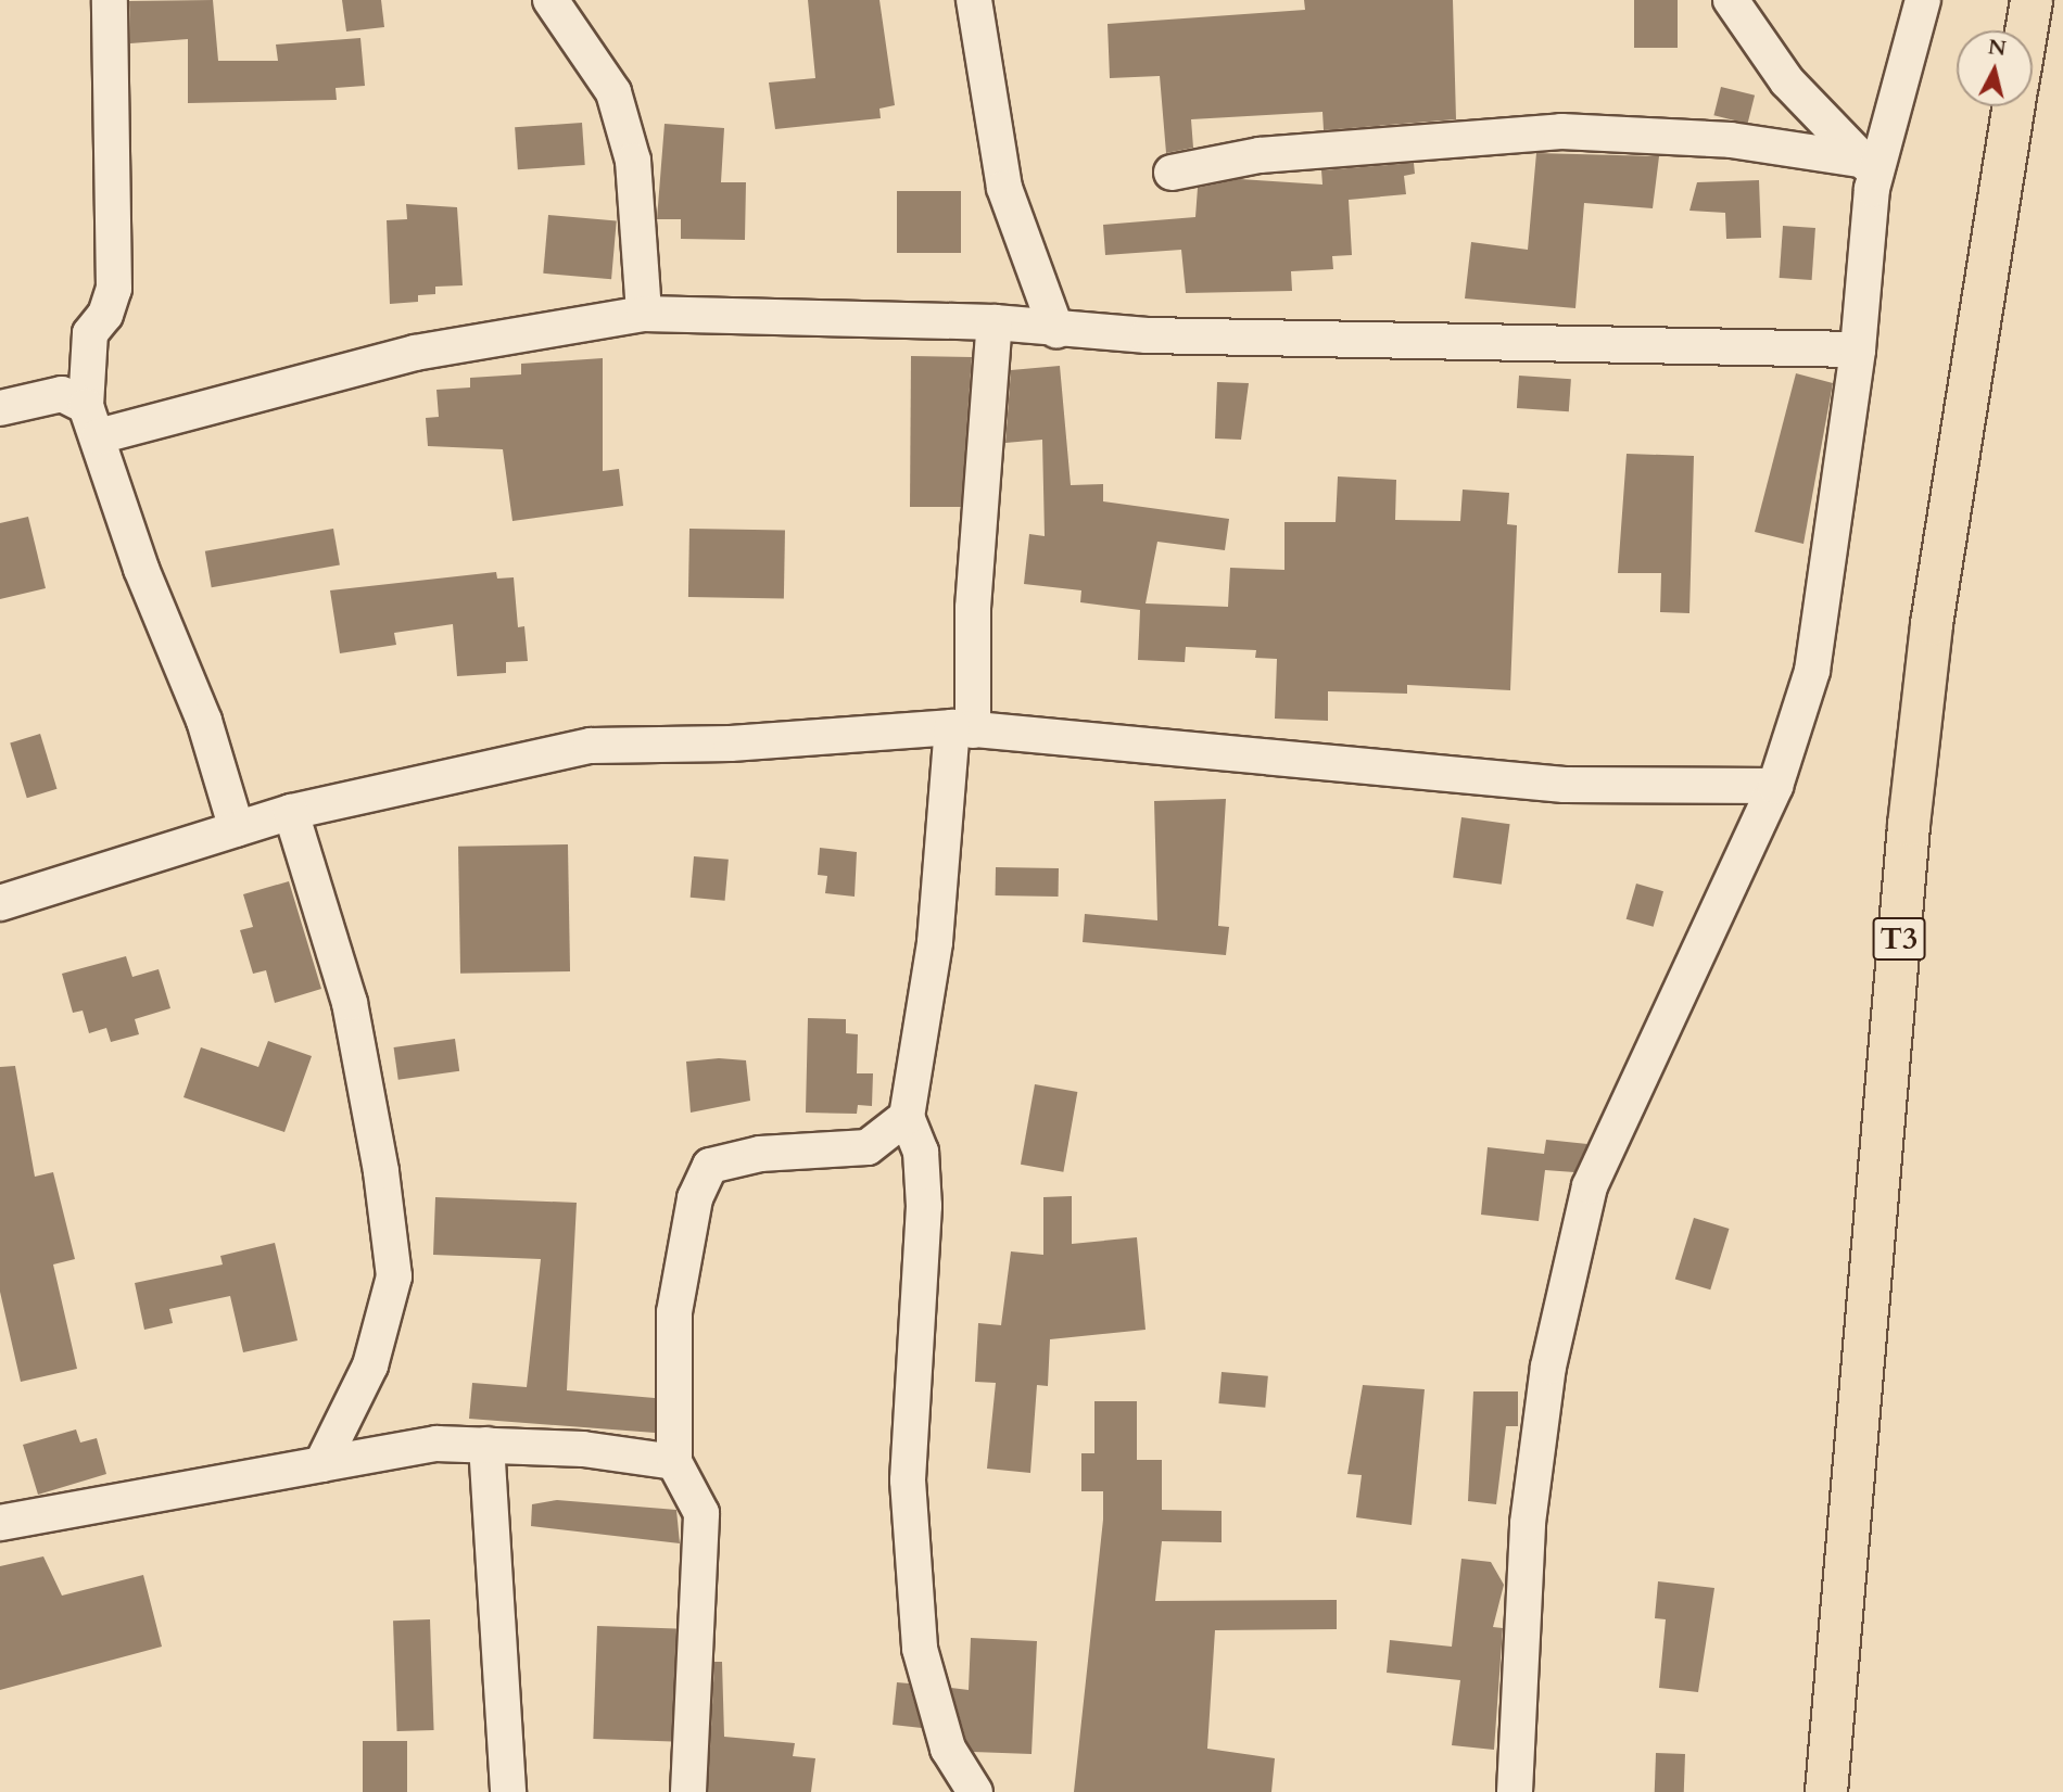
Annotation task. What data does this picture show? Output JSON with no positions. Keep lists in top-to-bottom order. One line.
{"streets":{"highway":["T3"]},"north":"top"}
